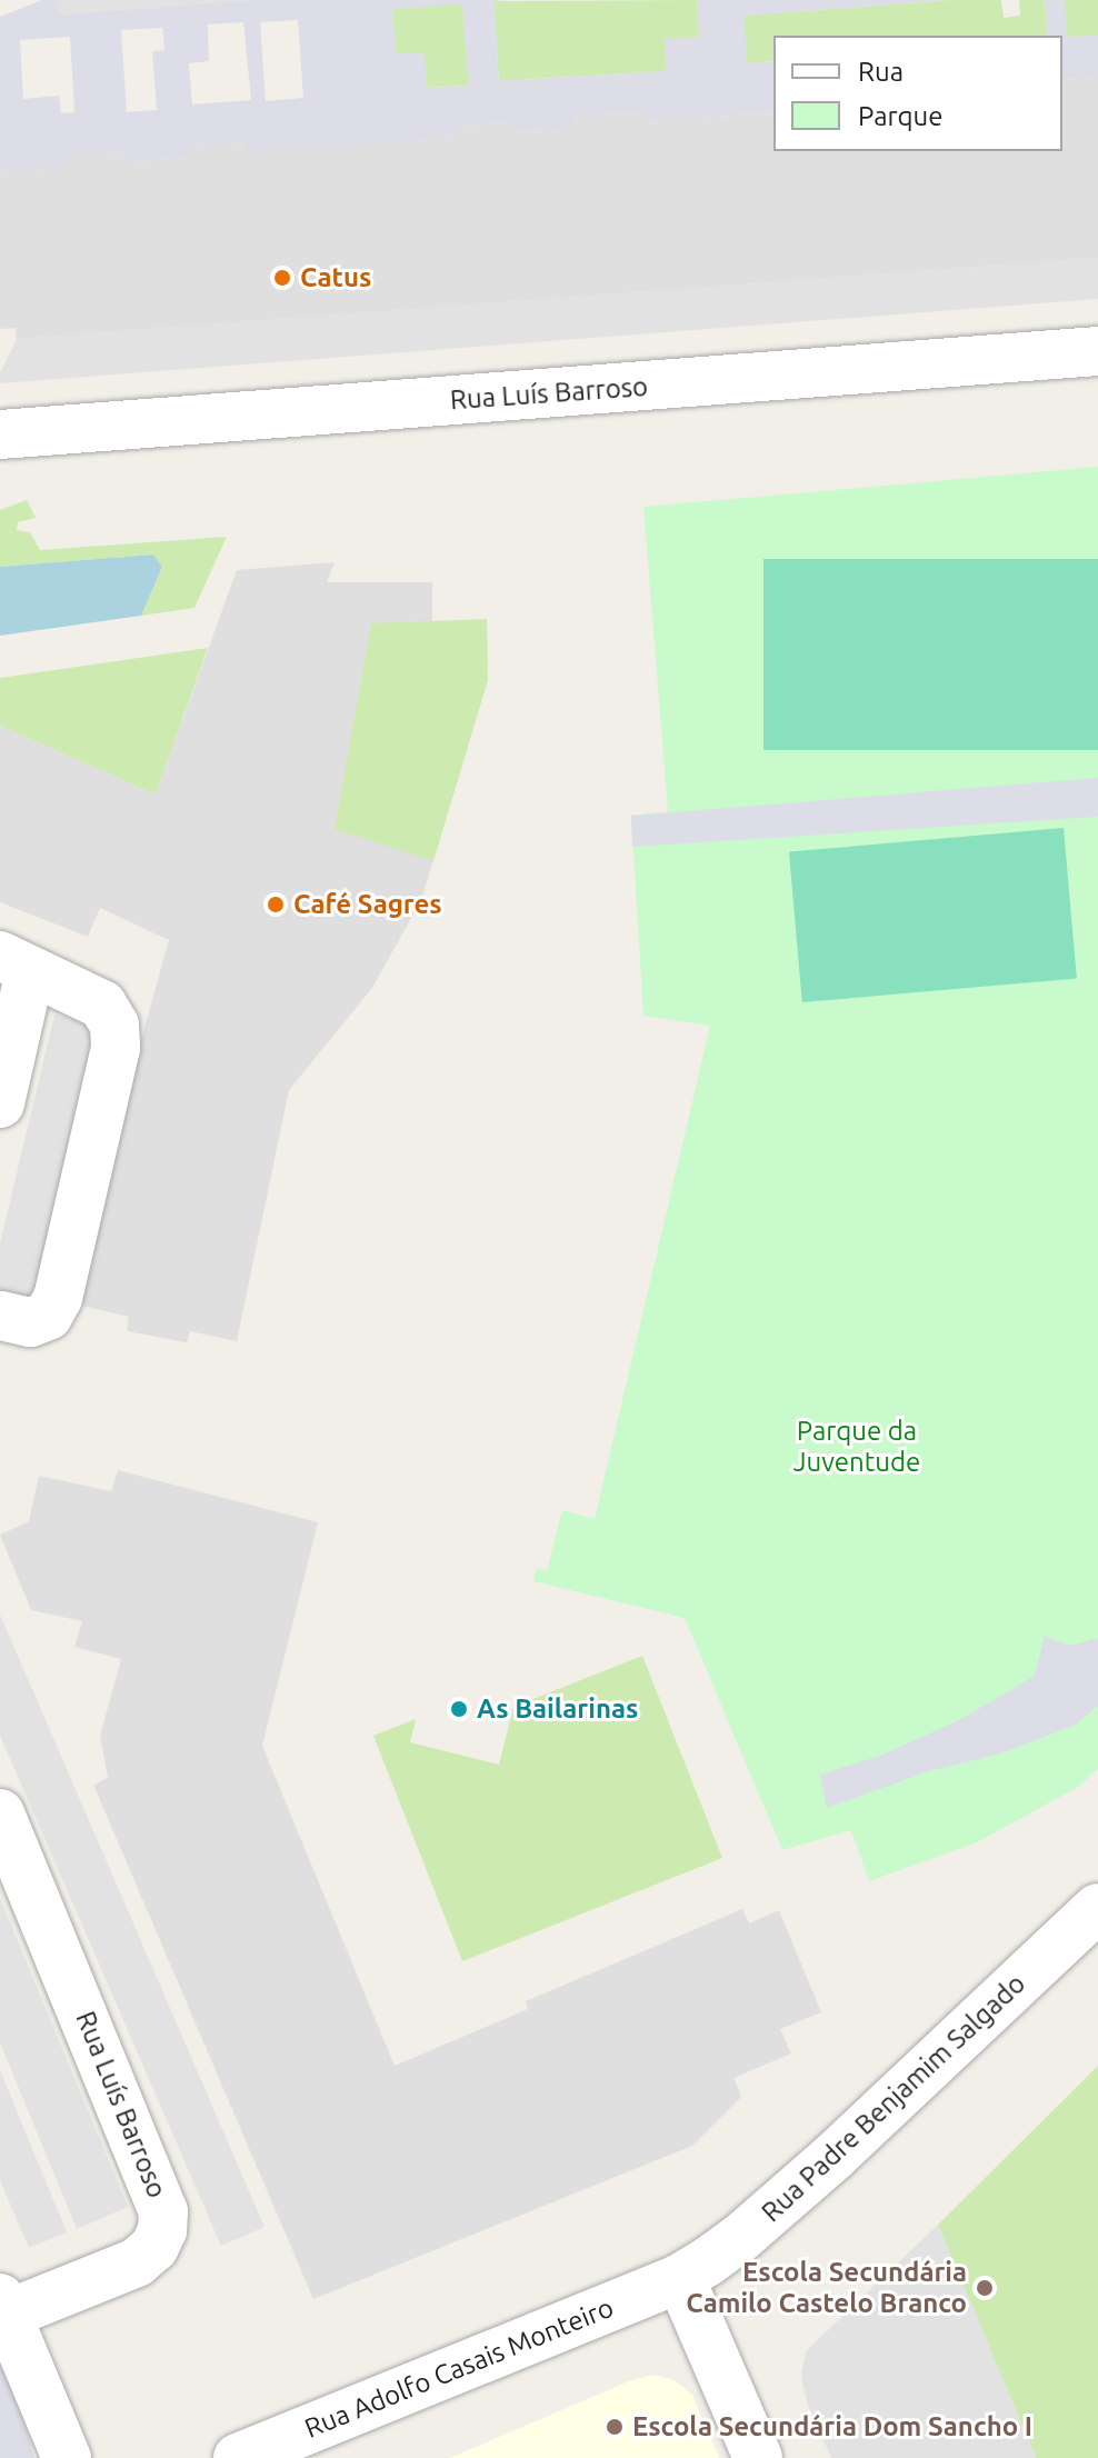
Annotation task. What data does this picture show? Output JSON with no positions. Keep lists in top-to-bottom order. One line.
{"streets":{"street":["Rua Luís Barroso","Rua Padre Benjamim Salgado","Rua Adolfo Casais Monteiro"]},"crossings":[["Rua Padre Benjamim Salgado","Rua Adolfo Casais Monteiro"]],"parks":["Parque da Juventude"],"places":["Catus","Café Sagres","As Bailarinas","Escola Secundária Camilo Castelo Branco","Escola Secundária Dom Sancho I"],"legend":["Rua","Parque"]}
